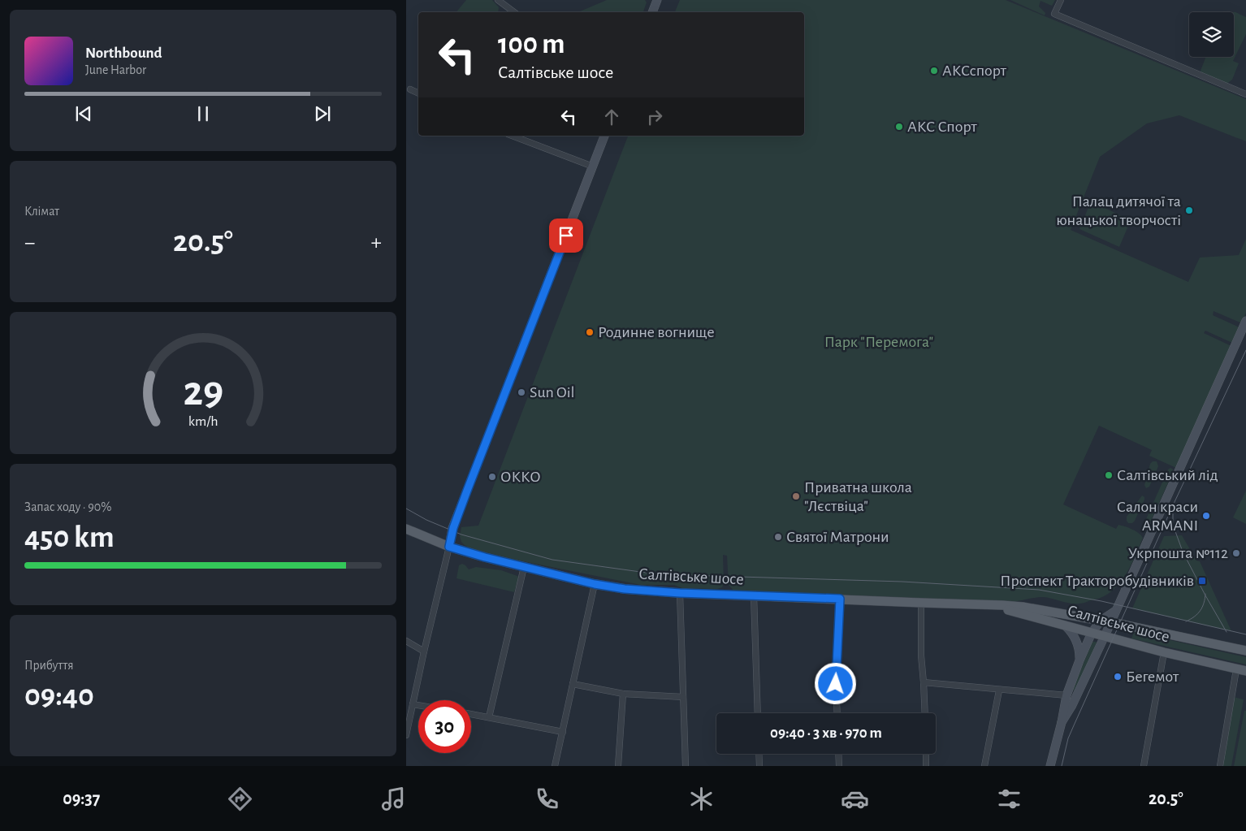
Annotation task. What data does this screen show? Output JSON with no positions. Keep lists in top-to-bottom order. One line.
{"streets":{"main road":["Салтівське шосе"]},"parks":["Парк \"Перемога\""],"places":{"other":["АКСспорт","АКС Спорт","Палац дитячої та юнацької творчості","Родинне вогнище","Sun Oil","Салтівський лід","ОККО","Приватна школа \"Лєствіца\"","Салон краси ARMANI","Святої Матрони","Укрпошта №112","Бегемот"],"transit":["Проспект Тракторобудівників"]},"page":{"turn":["100 m","Салтівське шосе"],"song":["Northbound","June Harbor"],"tile":["Клімат",["Запас ходу · 90%","450 km"],["Прибуття","09:40"]],"heat":["−","20.5°","+"],"limit":"30","trip":"09:40 · 3 хв · 970 m","tabs":["09:37","20.5°"],"gauge":["29","km/h"]}}
